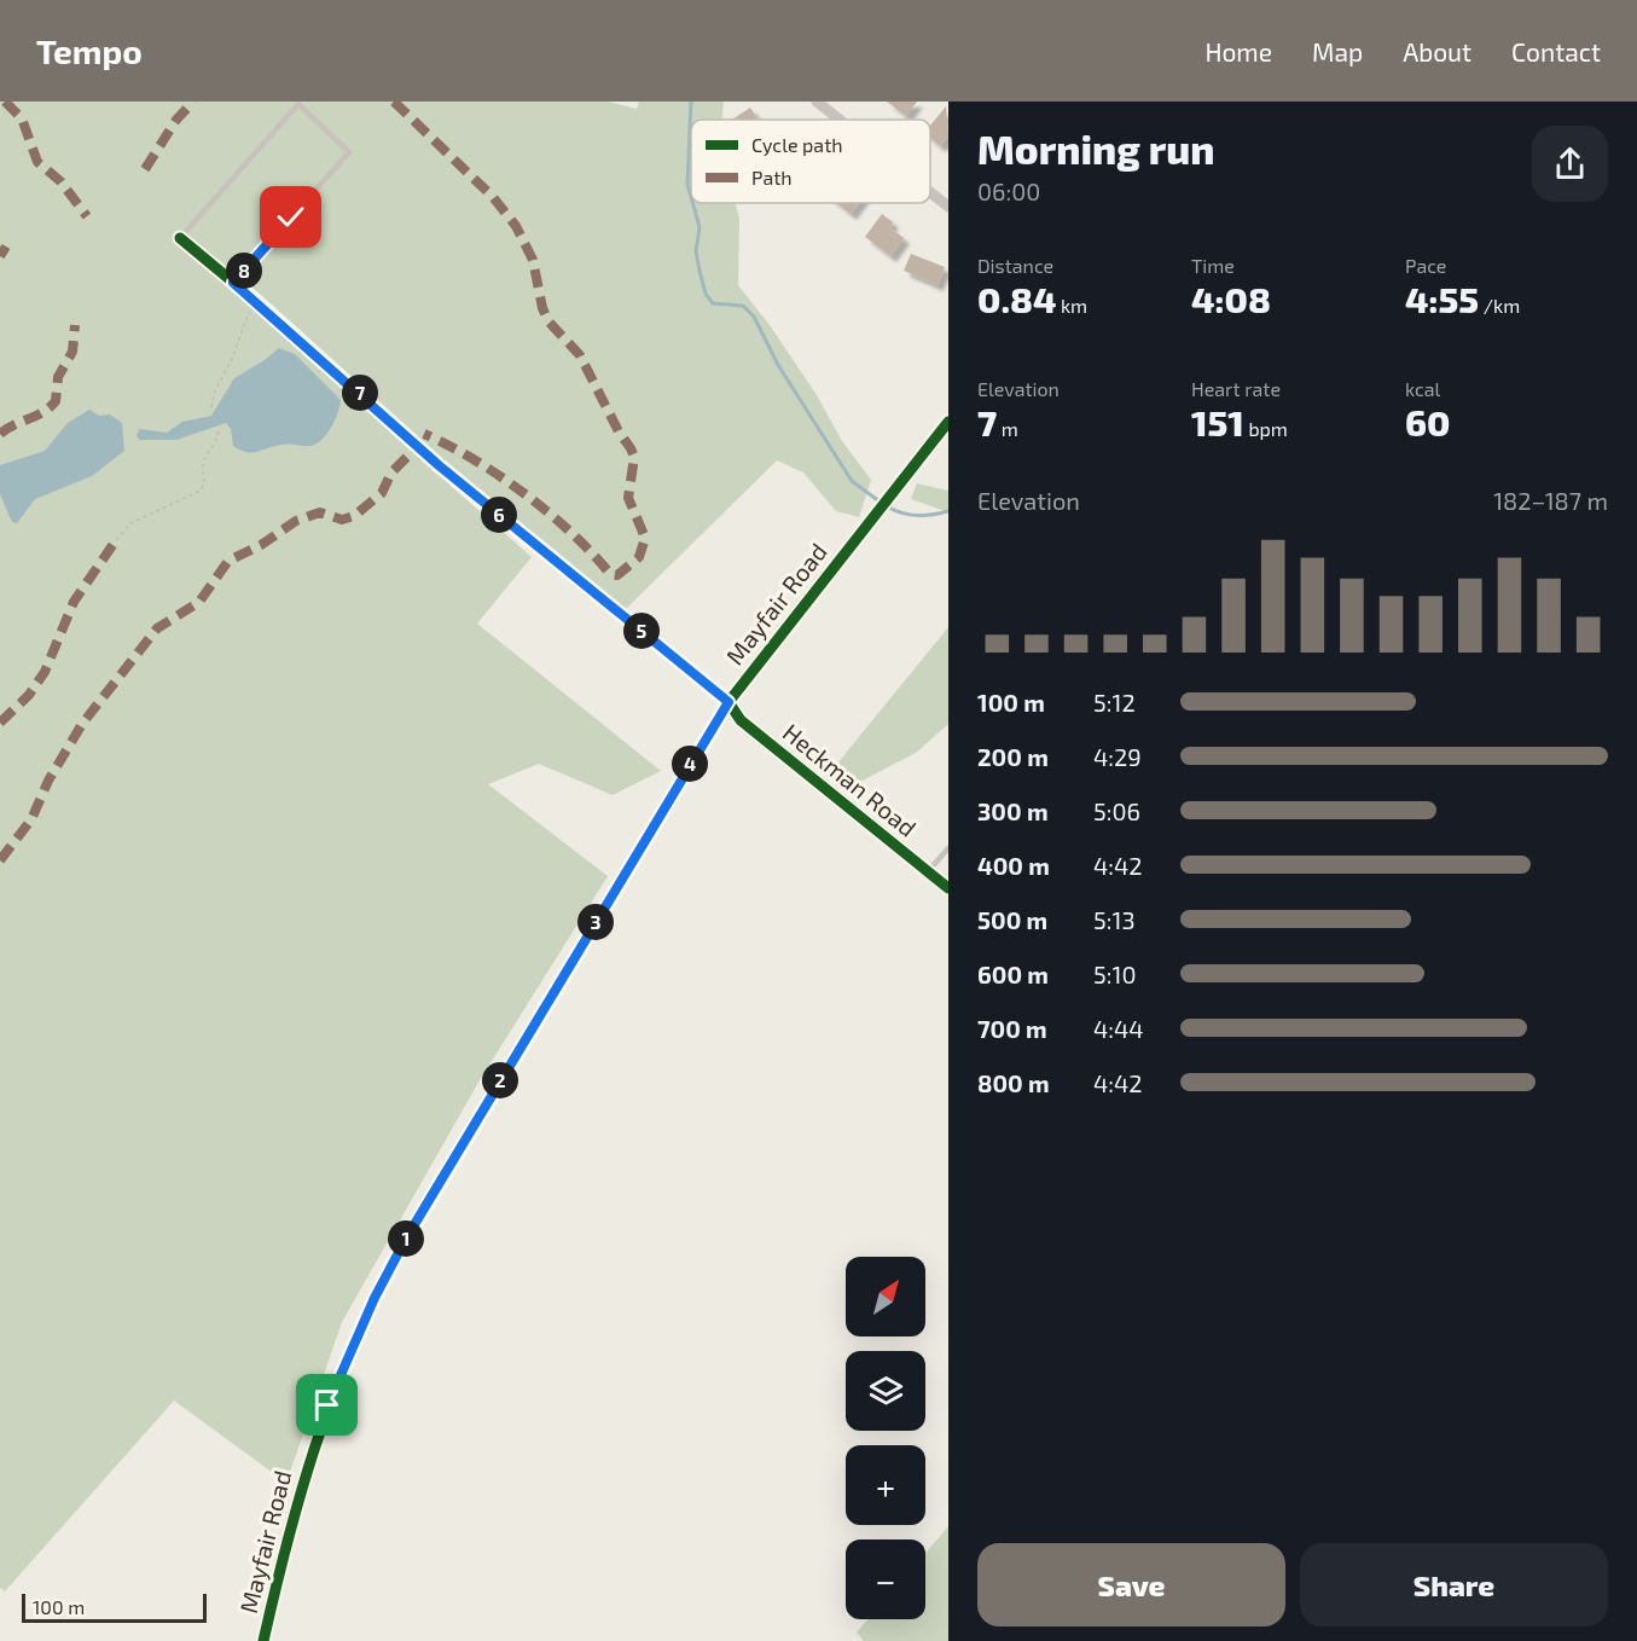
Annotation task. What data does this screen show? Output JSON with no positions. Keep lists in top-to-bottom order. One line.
{"streets":{"street":["Mayfair Road","Heckman Road"]},"crossings":[["Mayfair Road","Heckman Road"]],"legend":["Cycle path","Path"],"scale_bar":"100 m","north":"top right","page":{"header":"Tempo","nav":["Home","Map","About","Contact"],"heading":["Morning run","06:00"],"stats":[["Distance","0.84 km"],["Time","4:08"],["Pace","4:55 /km"],["Elevation","7 m"],["Heart rate","151 bpm"],["kcal","60"]],"pins":["8","7","6","5","4","3","2","1"],"chart":["Elevation","182–187 m"],"list":[{"name":"100 m","note":"5:12"},{"name":"200 m","note":"4:29"},{"name":"300 m","note":"5:06"},{"name":"400 m","note":"4:42"},{"name":"500 m","note":"5:13"},{"name":"600 m","note":"5:10"},{"name":"700 m","note":"4:44"},{"name":"800 m","note":"4:42"}],"map_buttons":["+","−"],"buttons":["Save","Share"],"scale":"100 m"}}
